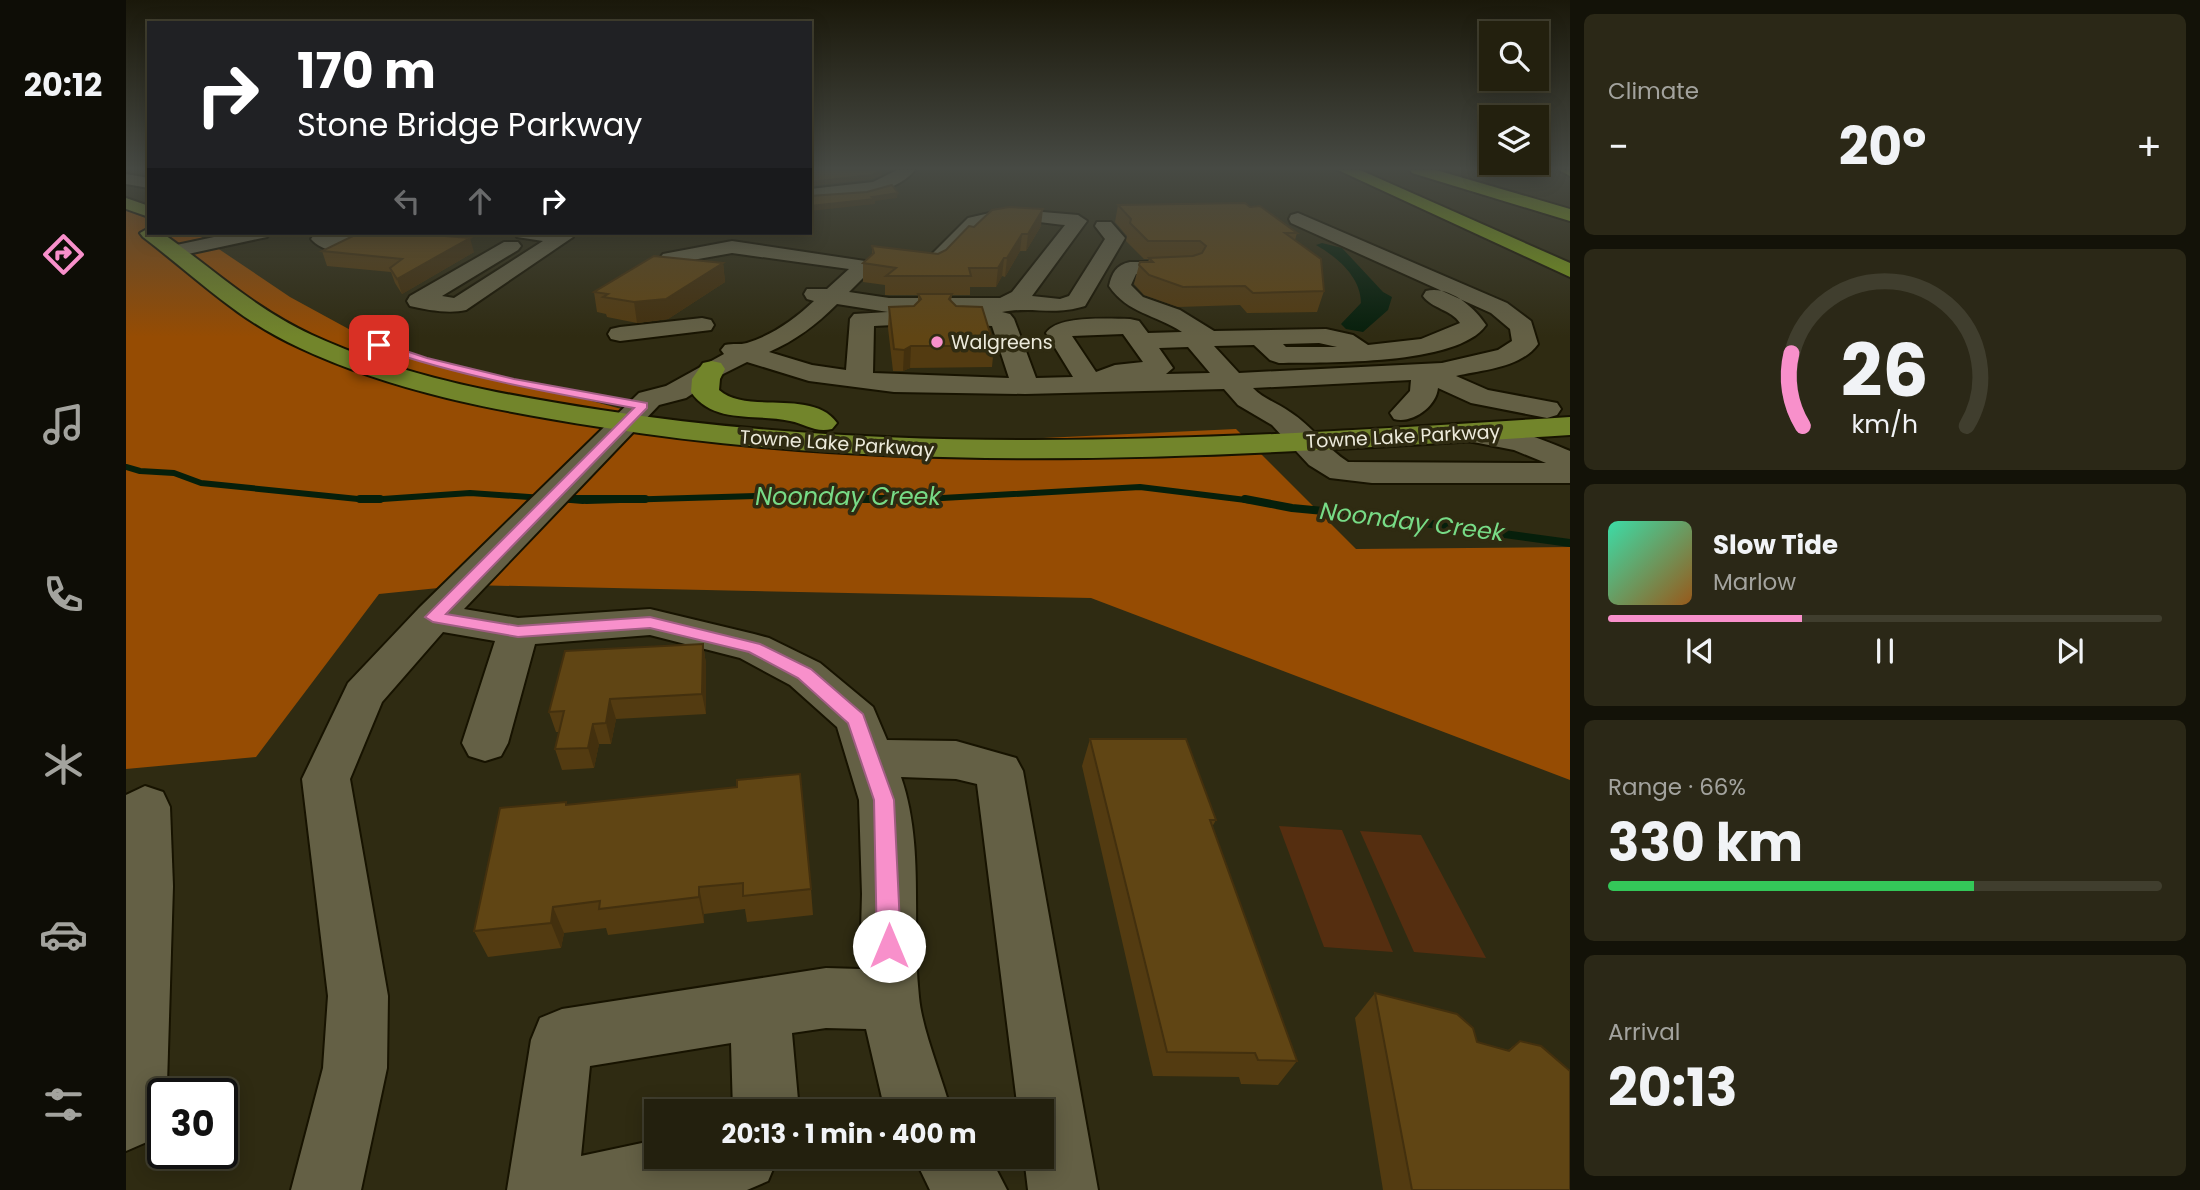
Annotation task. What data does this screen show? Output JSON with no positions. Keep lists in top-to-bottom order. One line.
{"streets":{"main road":["Towne Lake Parkway"]},"water":["Noonday Creek"],"places":["Walgreens"],"page":{"tabs":"20:12","tile":["Climate",["Range · 66%","330 km"],["Arrival","20:13"]],"turn":["170 m","Stone Bridge Parkway"],"heat":["−","20°","+"],"song":["Slow Tide","Marlow"],"limit":"30","trip":"20:13 · 1 min · 400 m","gauge":["26","km/h"]}}
